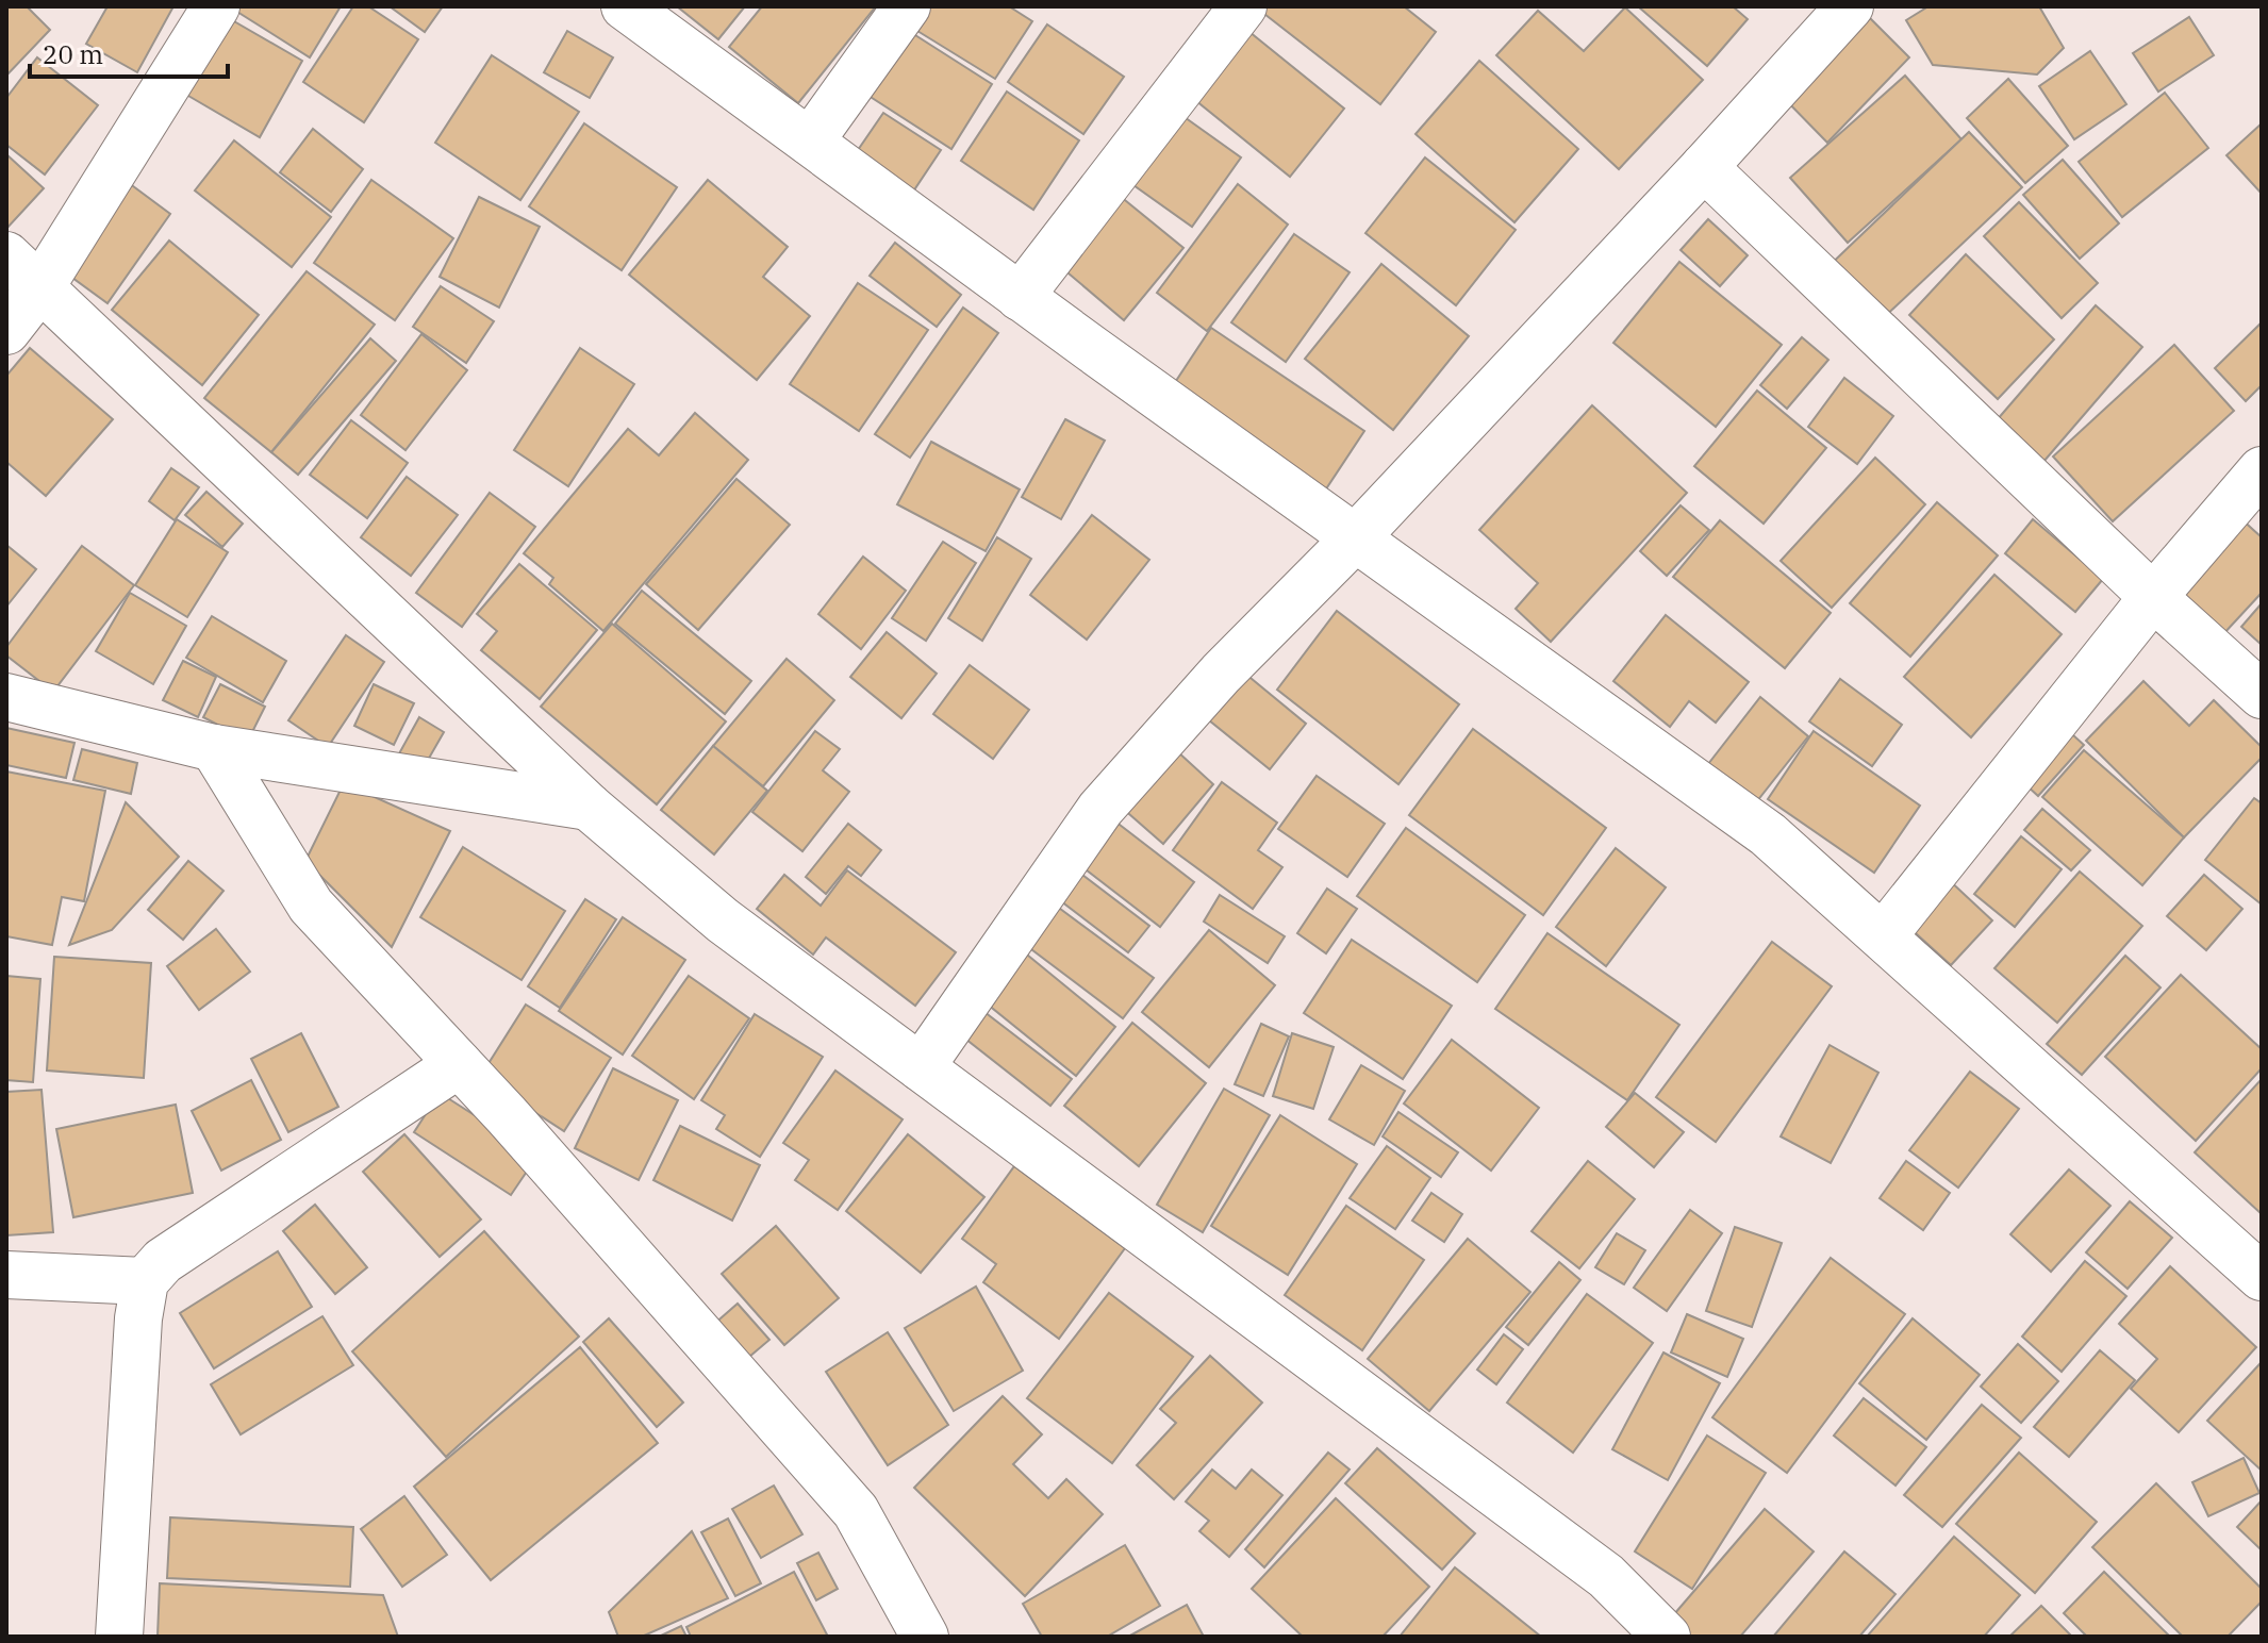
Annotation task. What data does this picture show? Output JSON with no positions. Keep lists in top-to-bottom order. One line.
{"scale_bar":"20 m"}
